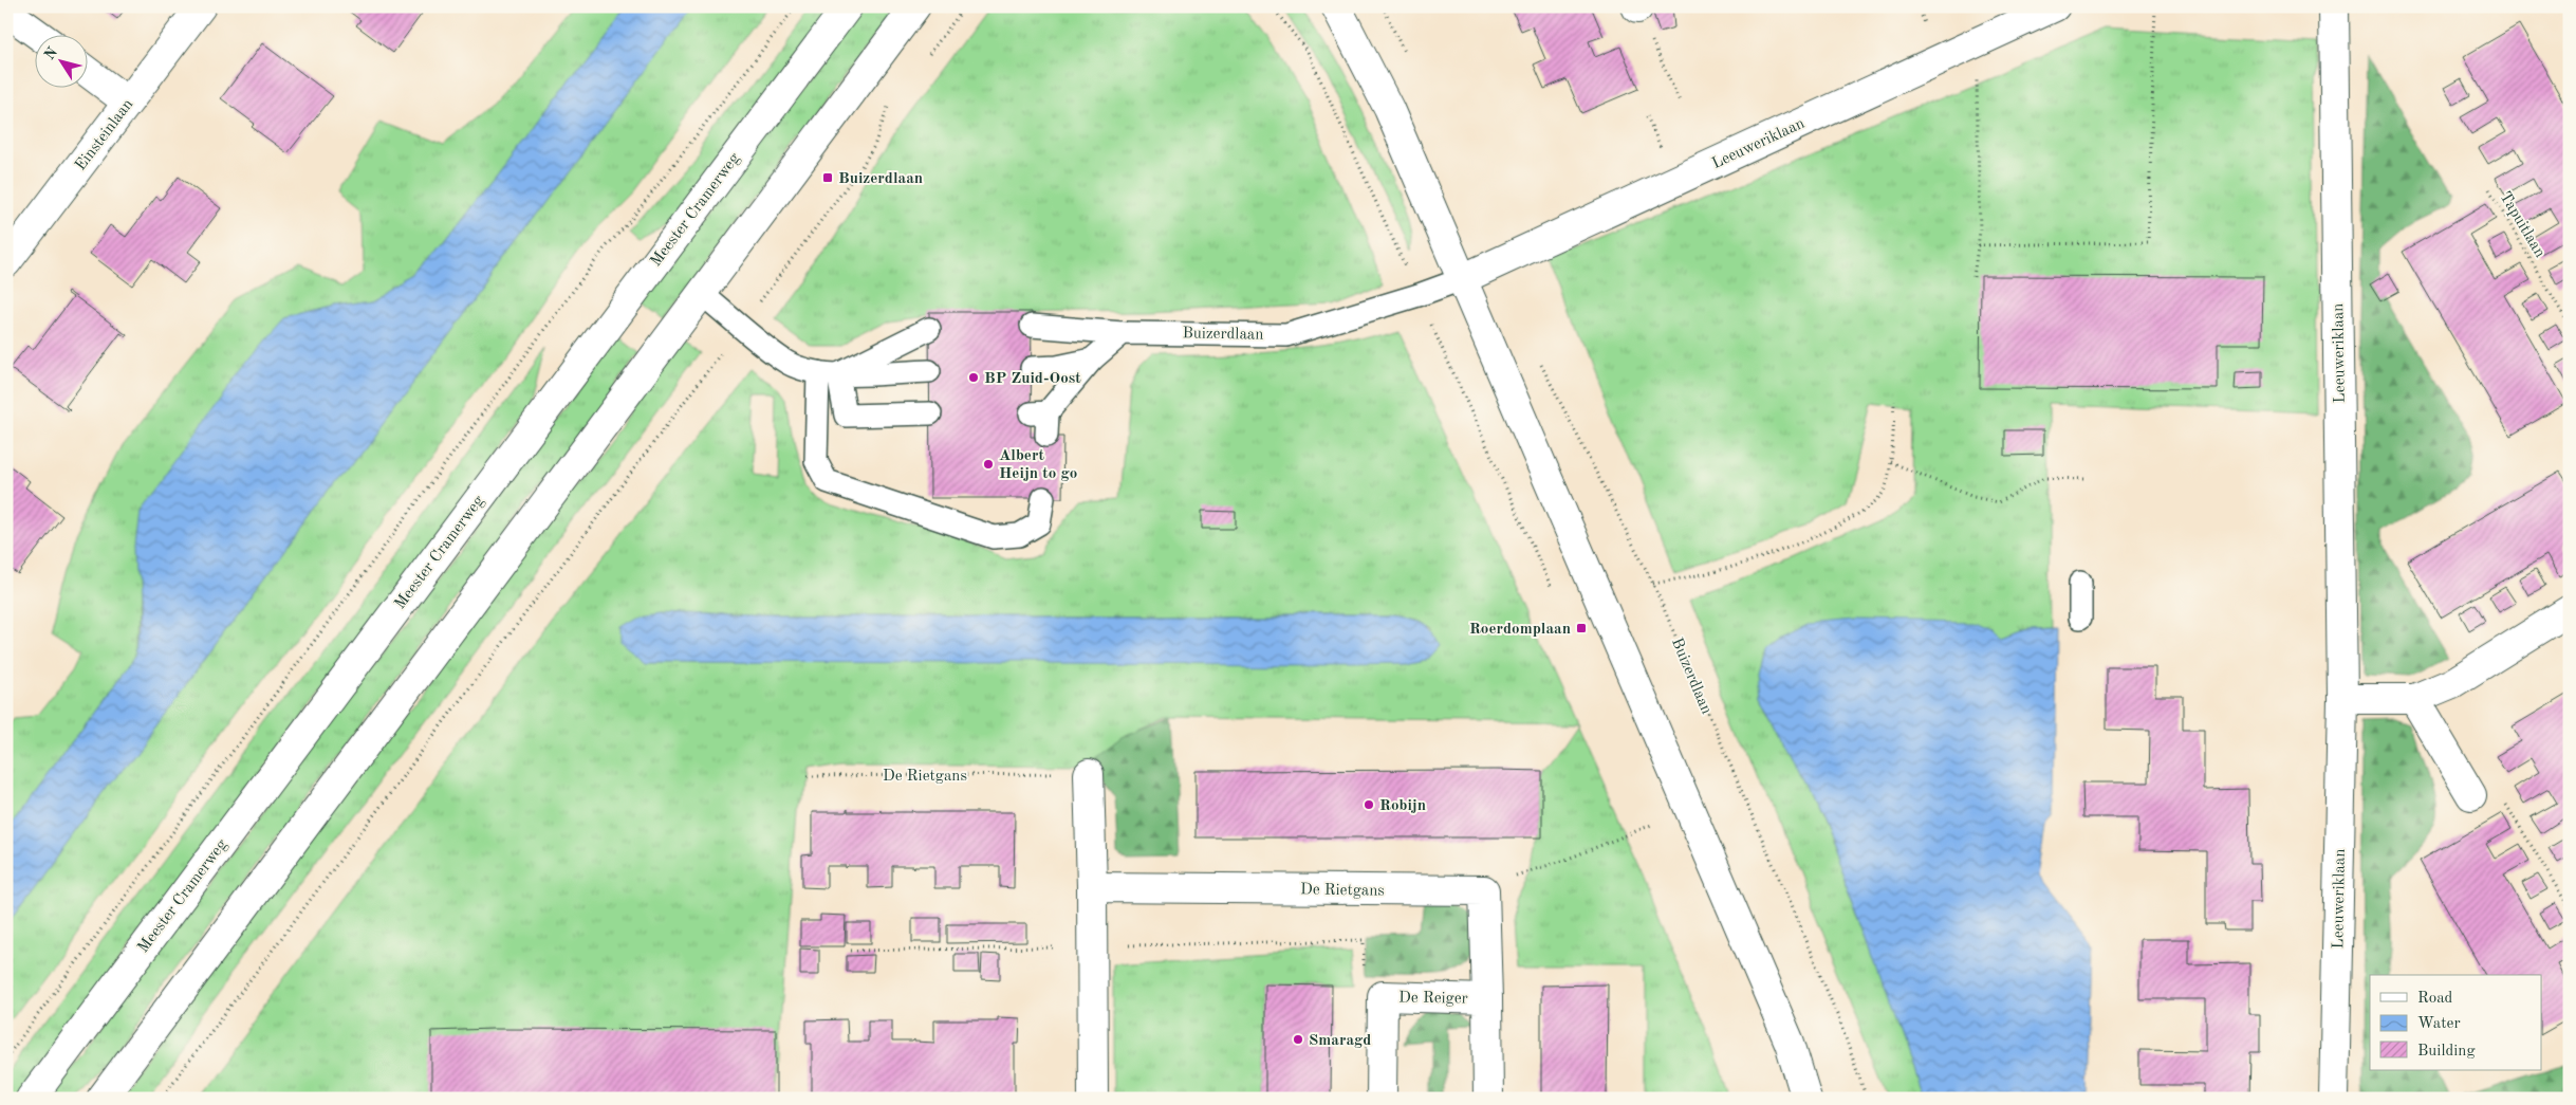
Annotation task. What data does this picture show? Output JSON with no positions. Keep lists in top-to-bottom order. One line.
{"streets":{"street":["Einsteinlaan","Leeuweriklaan","Meester Cramerweg","De Rietgans","De Reiger"],"lane":["Buizerdlaan"],"path":["Tapuitlaan"]},"crossings":[["Leeuweriklaan","Buizerdlaan"]],"places":{"transit":["Buizerdlaan","Roerdomplaan"],"other":["BP Zuid-Oost","Albert Heijn to go","Robijn","Smaragd"]},"legend":["Road","Water","Building"],"north":"top left"}
